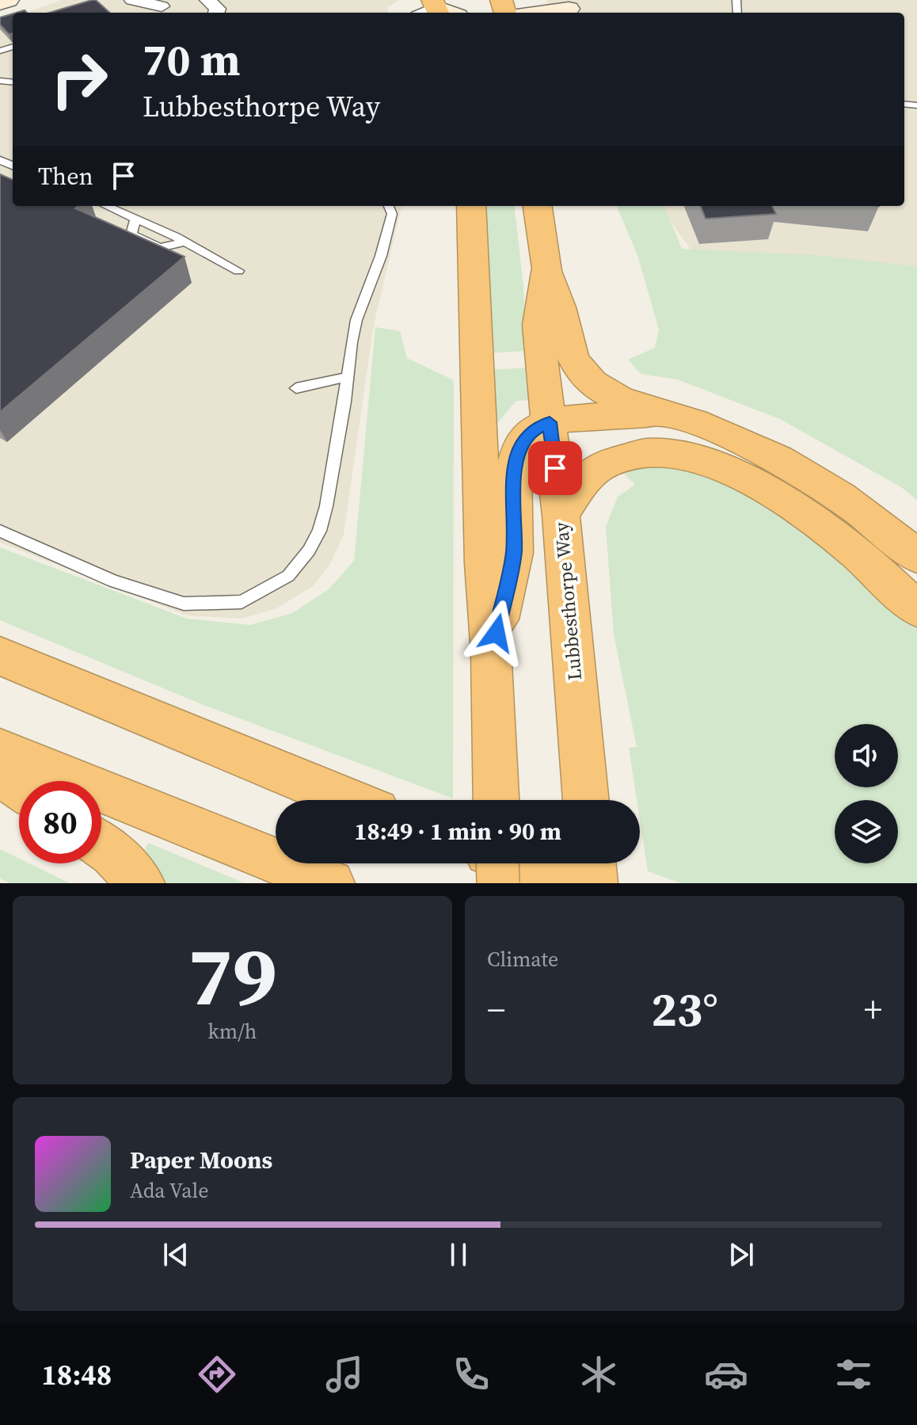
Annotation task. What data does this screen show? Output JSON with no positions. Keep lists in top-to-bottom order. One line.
{"streets":{"highway":["Lubbesthorpe Way"]},"page":{"turn":["70 m","Lubbesthorpe Way"],"then":"Then","limit":"80","trip":"18:49 · 1 min · 90 m","tile":[["79","km/h"],"Climate"],"heat":["−","23°","+"],"song":["Paper Moons","Ada Vale"],"tabs":"18:48"}}
